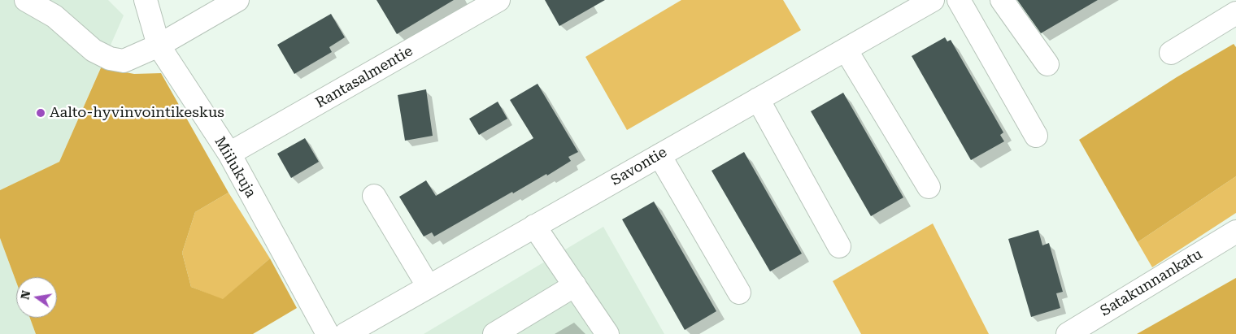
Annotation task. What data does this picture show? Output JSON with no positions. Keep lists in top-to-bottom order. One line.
{"streets":{"street":["Rantasalmentie","Savontie","Miilukuja","Satakunnankatu"]},"crossings":[["Rantasalmentie","Miilukuja"]],"places":["Aalto-hyvinvointikeskus"],"north":"left"}
